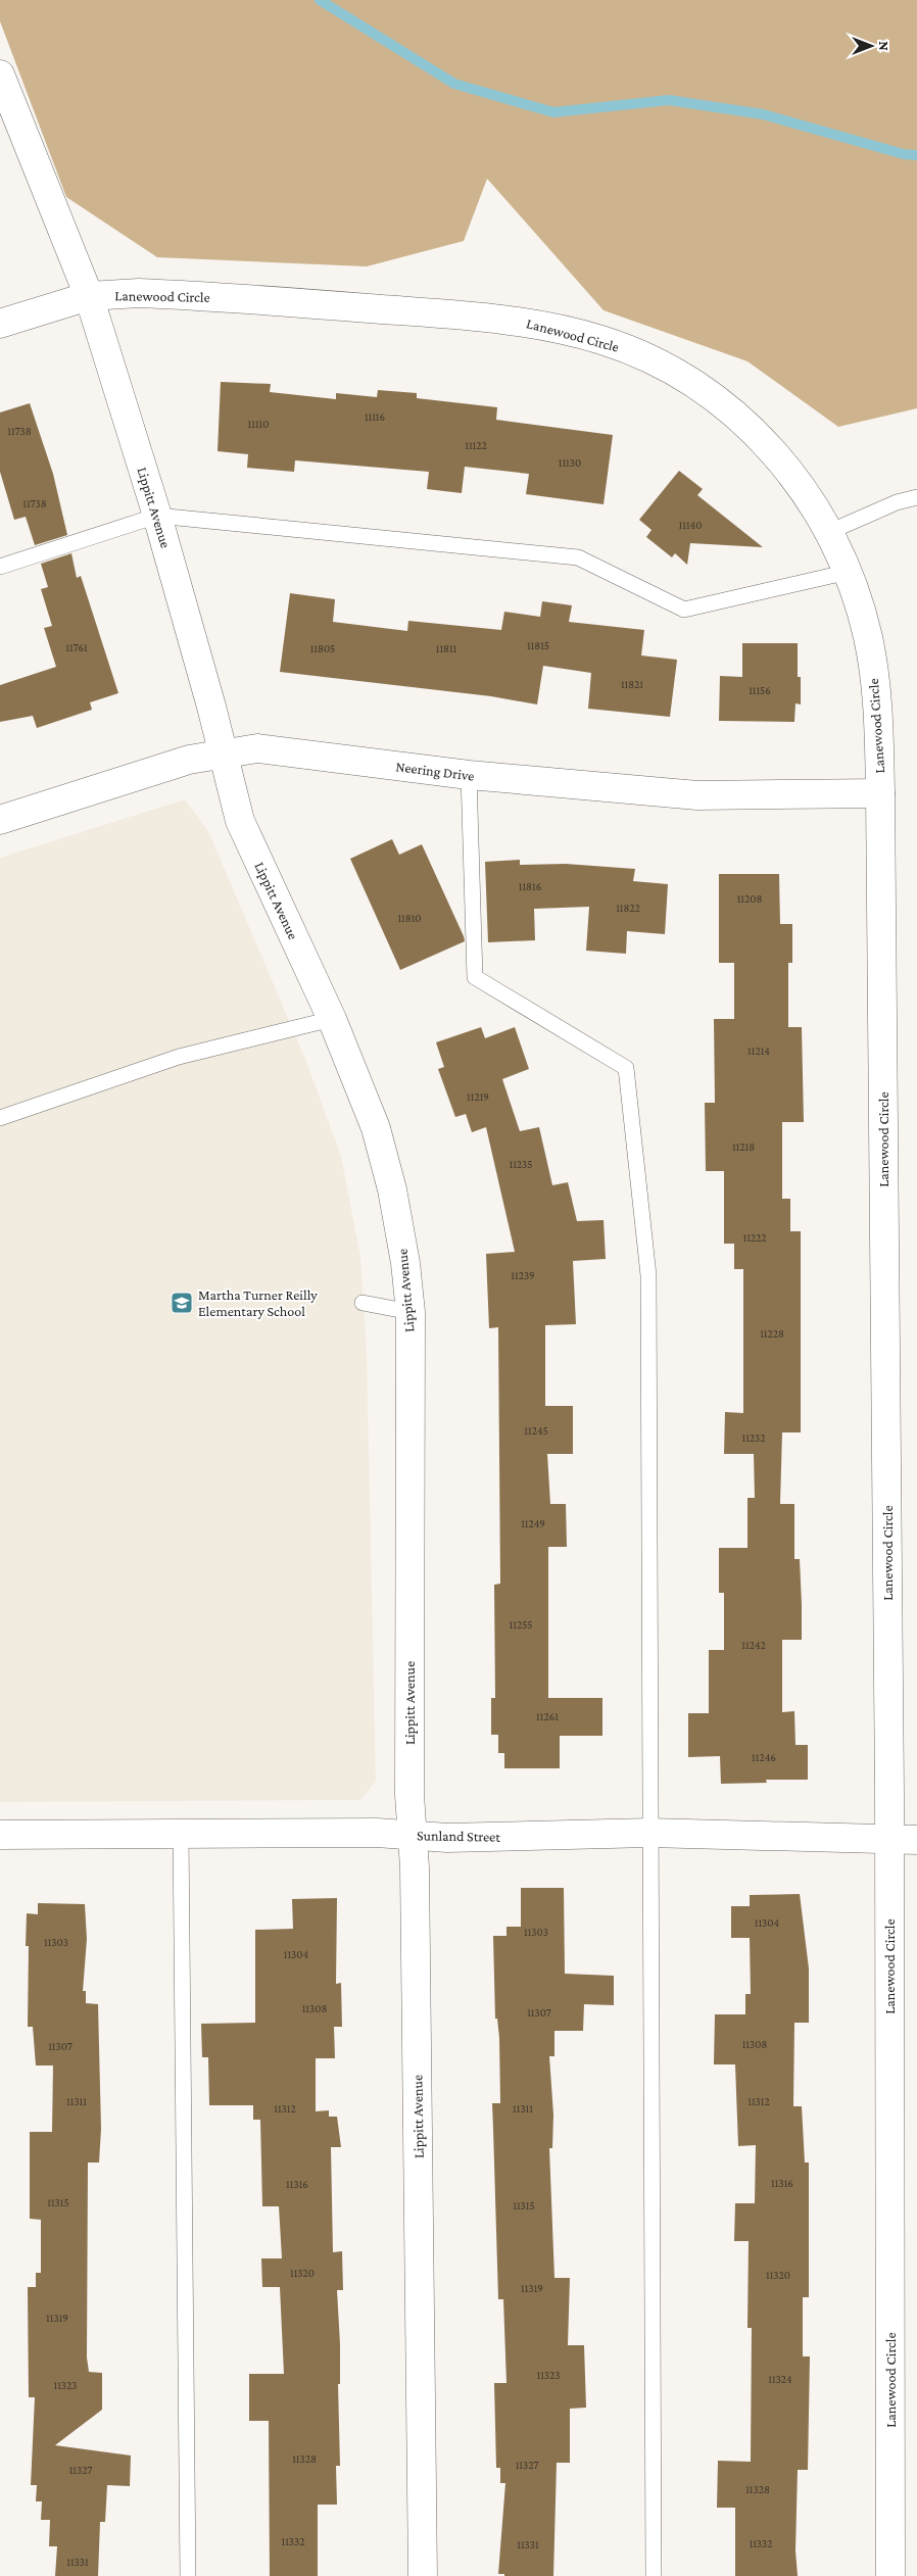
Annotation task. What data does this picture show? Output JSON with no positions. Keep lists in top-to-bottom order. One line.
{"streets":{"street":["Lanewood Circle","Lippitt Avenue","Neering Drive","Sunland Street"]},"crossings":[["Lanewood Circle","Lippitt Avenue"],["Lanewood Circle","Neering Drive"],["Lanewood Circle","Sunland Street"],["Lippitt Avenue","Neering Drive"],["Lippitt Avenue","Sunland Street"]],"places":{"school or university":["Martha Turner Reilly Elementary School"]},"house_numbers":["11116","11110","11738","11122","11130","11738","11140","11815","11761","11805","11811","11821","11156","11816","11208","11822","11810","11214","11219","11218","11235","11222","11239","11228","11245","11232","11249","11255","11242","11261","11246","11304","11303","11303","11304","11308","11307","11308","11307","11311","11312","11312","11311","11316","11316","11315","11315","11320","11320","11319","11319","11323","11324","11323","11328","11327","11327","11328","11332","11332","11331","11331"],"north":"right"}
